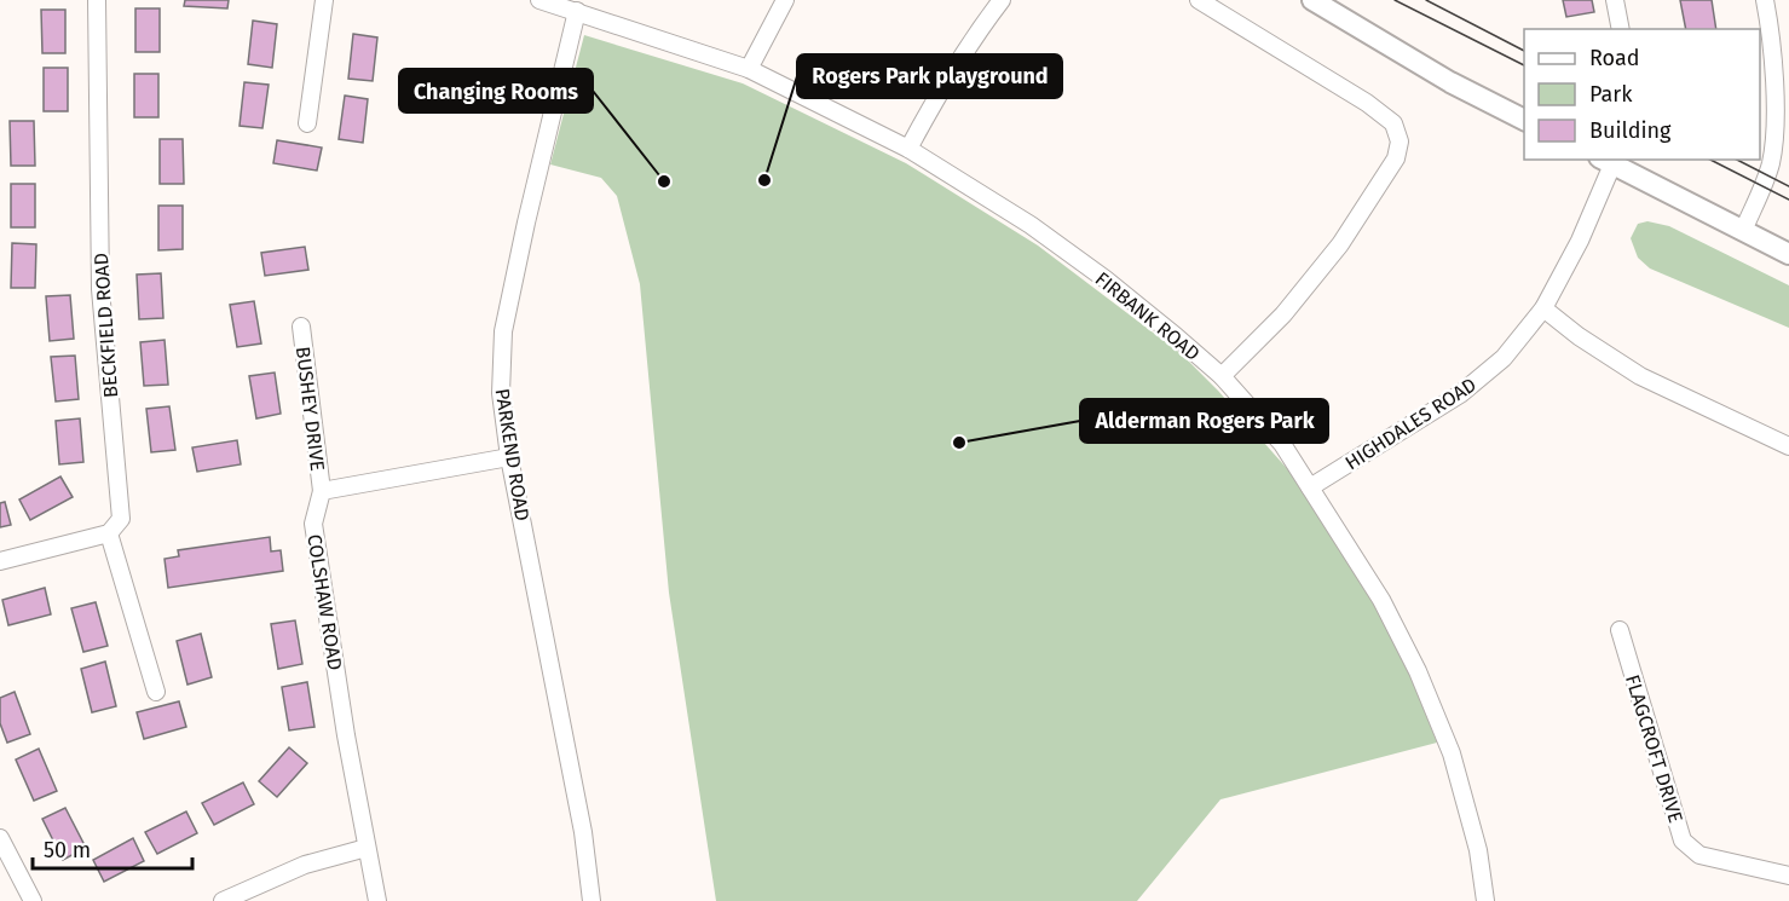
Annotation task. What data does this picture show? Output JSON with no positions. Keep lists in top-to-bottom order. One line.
{"streets":{"street":["FIRBANK ROAD","BECKFIELD ROAD","BUSHEY DRIVE","HIGHDALES ROAD","PARKEND ROAD","COLSHAW ROAD","FLAGCROFT DRIVE"]},"crossings":[["FIRBANK ROAD","HIGHDALES ROAD"],["FIRBANK ROAD","PARKEND ROAD"],["BUSHEY DRIVE","COLSHAW ROAD"]],"places":["Rogers Park playground","Changing Rooms","Alderman Rogers Park"],"legend":["Road","Park","Building"],"scale_bar":"50 m"}
